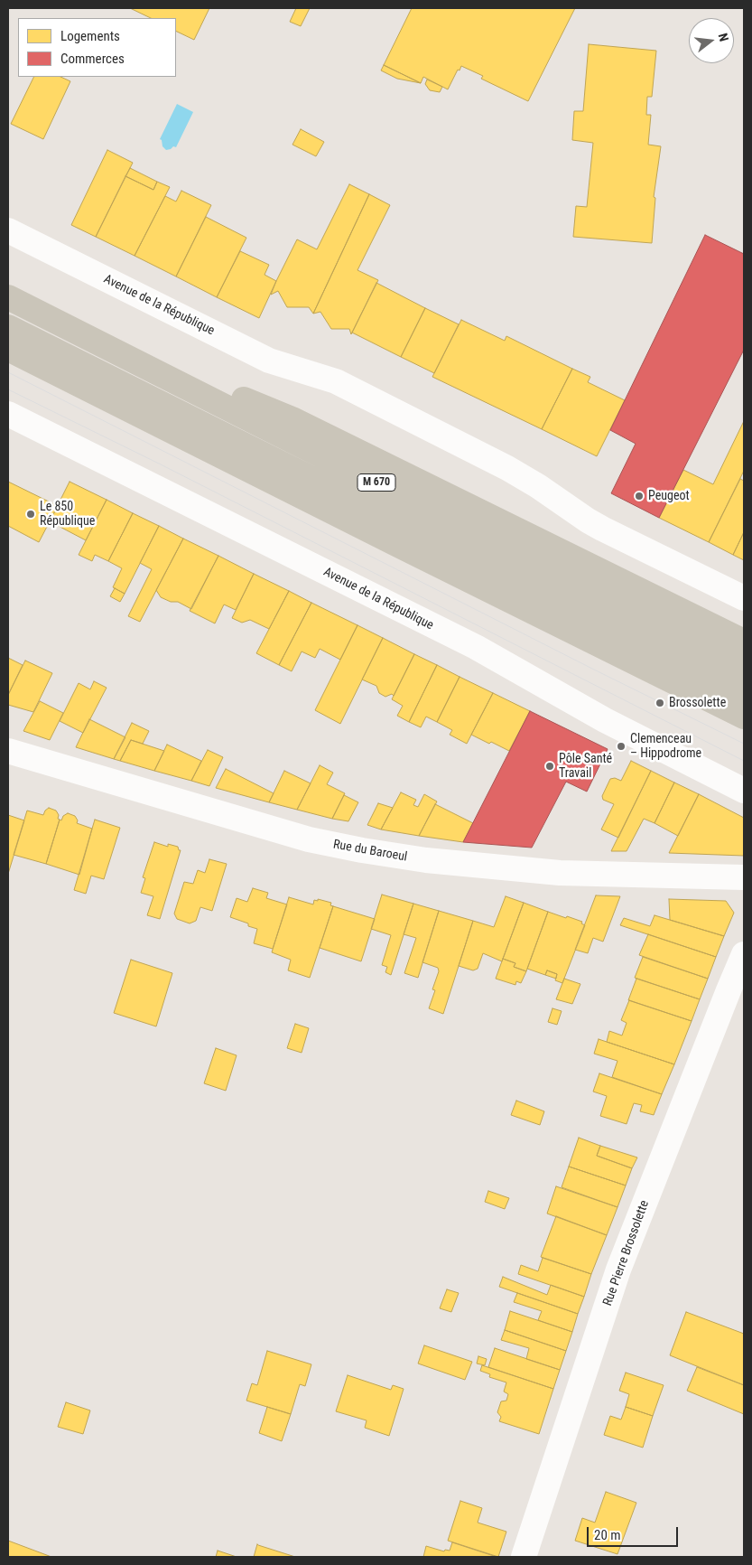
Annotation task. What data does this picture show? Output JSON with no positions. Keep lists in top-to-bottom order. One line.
{"streets":{"main road":["M 670"],"street":["Avenue de la République","Rue du Baroeul","Rue Pierre Brossolette"]},"places":["Peugeot","Le 850 République","Brossolette","Clemenceau – Hippodrome","Pôle Santé Travail"],"legend":["Logements","Commerces"],"scale_bar":"20 m","north":"right"}
